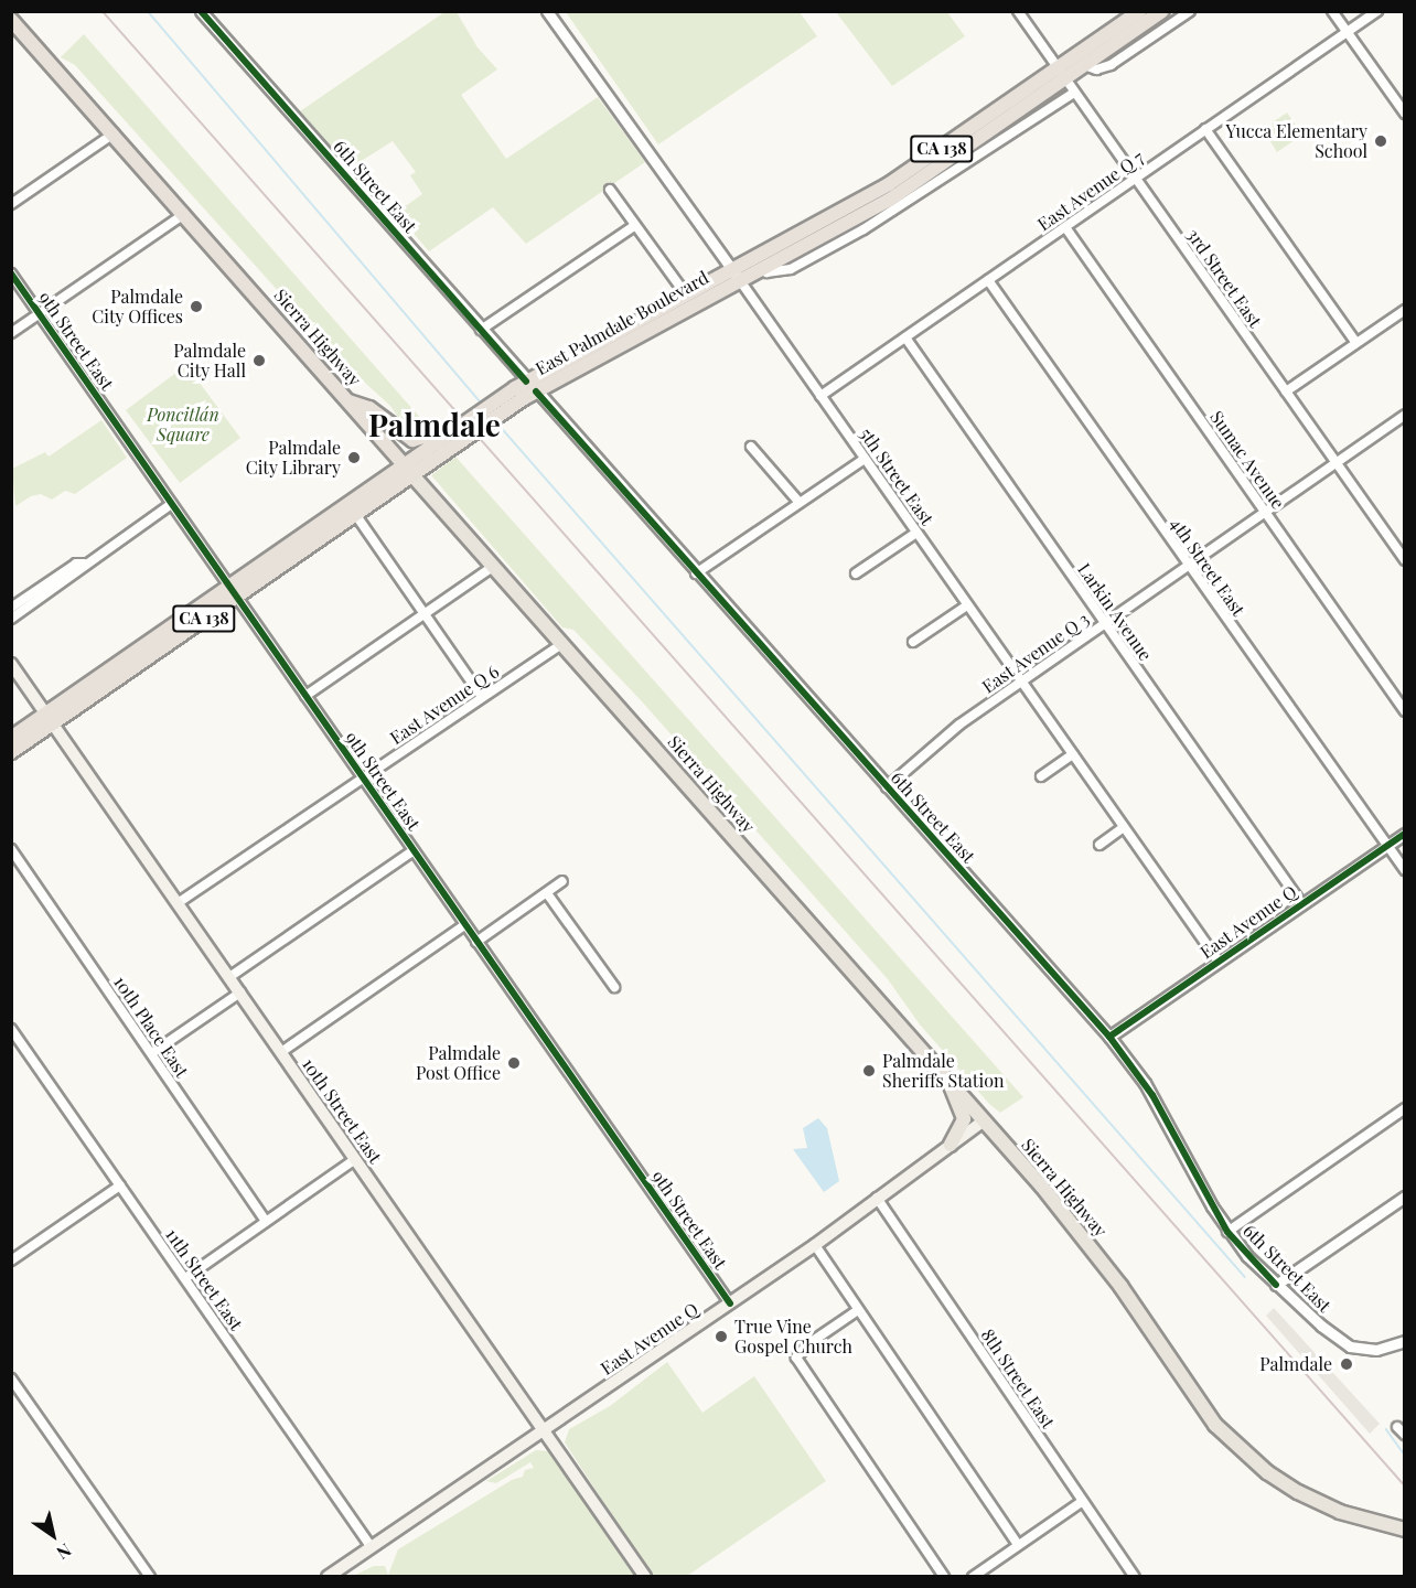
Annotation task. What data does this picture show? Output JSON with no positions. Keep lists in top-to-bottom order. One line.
{"streets":{"highway":["CA 138","East Palmdale Boulevard","Sierra Highway"],"main road":["East Avenue Q","10th Street East"],"street":["6th Street East","East Avenue Q 7","3rd Street East","9th Street East","Sumac Avenue","5th Street East","4th Street East","Larkin Avenue","East Avenue Q 3","East Avenue Q 6","10th Place East","11th Street East","8th Street East"]},"crossings":[["6th Street East","East Palmdale Boulevard"],["6th Street East","East Avenue Q 3"],["6th Street East","East Avenue Q"],["East Avenue Q 7","3rd Street East"],["East Avenue Q 7","Sumac Avenue"],["East Avenue Q 7","5th Street East"],["East Avenue Q 7","4th Street East"],["East Avenue Q 7","Larkin Avenue"],["3rd Street East","East Palmdale Boulevard"],["3rd Street East","East Avenue Q 3"],["East Palmdale Boulevard","Sierra Highway"],["East Palmdale Boulevard","9th Street East"],["East Palmdale Boulevard","5th Street East"],["East Palmdale Boulevard","10th Street East"],["Sierra Highway","East Avenue Q 6"],["Sierra Highway","East Avenue Q"],["9th Street East","East Avenue Q 6"],["9th Street East","East Avenue Q"],["Sumac Avenue","East Avenue Q 3"],["5th Street East","East Avenue Q 3"],["5th Street East","East Avenue Q"],["4th Street East","East Avenue Q 3"],["4th Street East","East Avenue Q"],["Larkin Avenue","East Avenue Q 3"],["Larkin Avenue","East Avenue Q"],["East Avenue Q 6","10th Street East"],["East Avenue Q","10th Street East"],["East Avenue Q","11th Street East"],["East Avenue Q","8th Street East"]],"districts":["Palmdale"],"parks":["Poncitlán Square"],"places":["Yucca Elementary School","Palmdale City Offices","Palmdale City Hall","Palmdale City Library","Palmdale Post Office","Palmdale Sheriffs Station","True Vine Gospel Church","Palmdale"],"north":"bottom right"}
